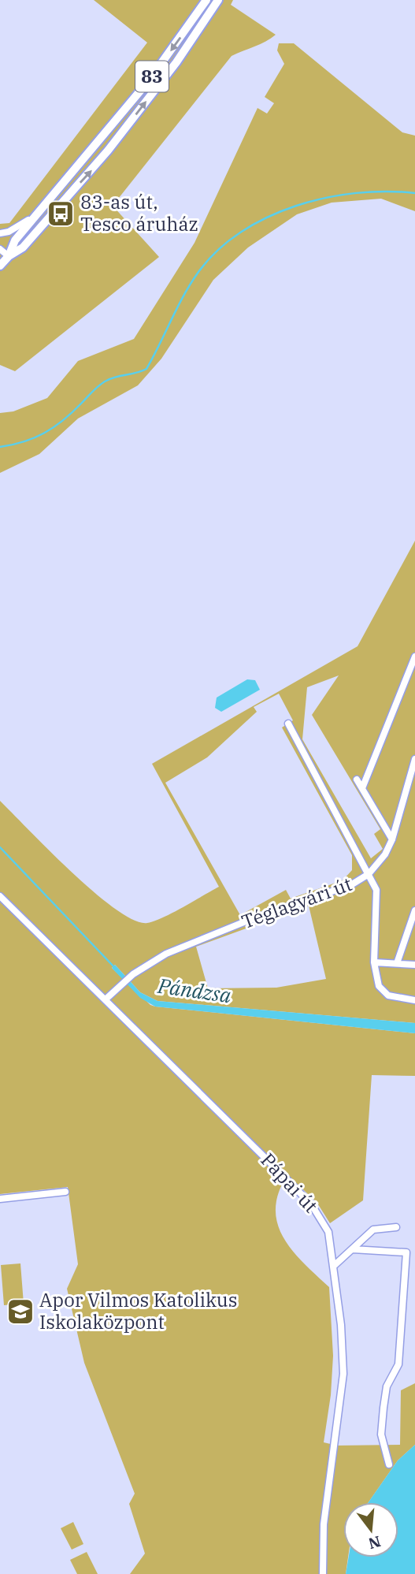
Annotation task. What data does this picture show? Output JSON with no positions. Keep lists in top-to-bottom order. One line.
{"streets":{"main road":["83"],"street":["Téglagyári út","Pápai út"]},"crossings":[["Téglagyári út","Pápai út"]],"water":["Pándzsa"],"places":{"bus stop":["83-as út, Tesco áruház"],"school or university":["Apor Vilmos Katolikus Iskolaközpont"]},"north":"bottom"}
